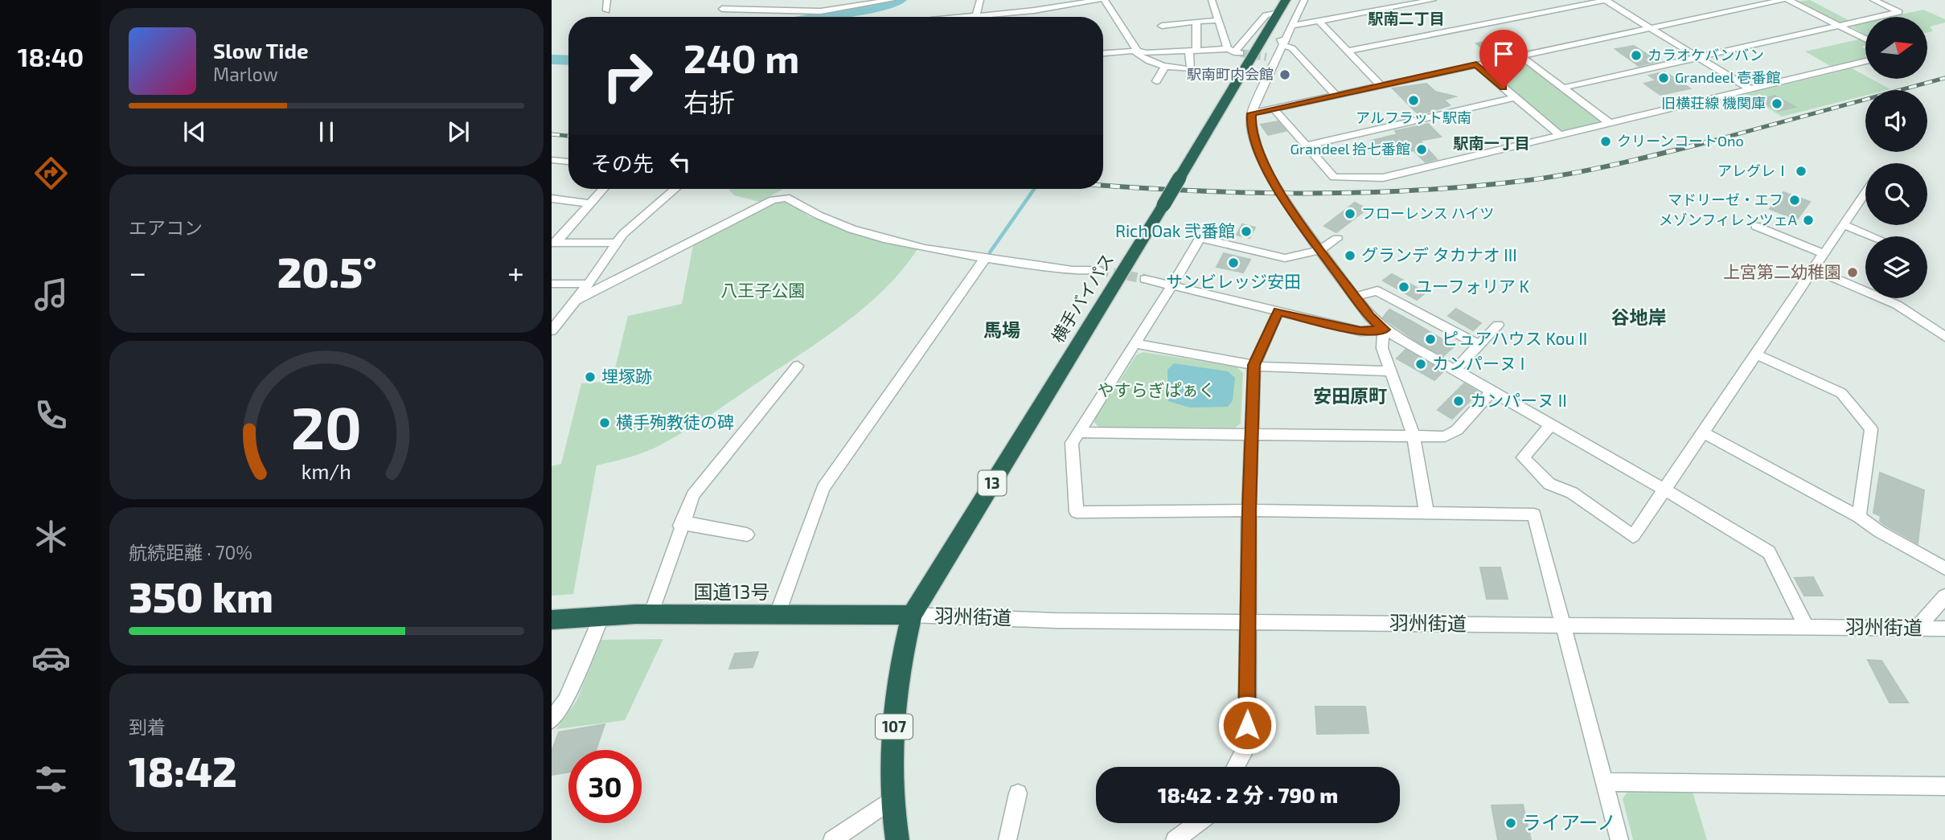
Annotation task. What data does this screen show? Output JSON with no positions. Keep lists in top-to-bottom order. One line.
{"streets":{"highway":["横手バイパス","13","国道13号","107"],"street":["羽州街道"]},"crossings":[["横手バイパス","国道13号"],["横手バイパス","羽州街道"],["横手バイパス","107"],["国道13号","羽州街道"],["国道13号","107"],["羽州街道","107"]],"districts":["駅南二丁目","駅南一丁目","谷地岸","馬場","安田原町"],"parks":["八王子公園","やすらぎぱぁく"],"places":["カラオケバンバン","駅南町内会館","Grandeel 壱番館","アルフラット駅南","旧横荘線 機関庫","クリーンコートOno","Grandeel 拾七番館","アレグレⅠ","マドリーゼ・エフ","フローレンス ハイツ","メゾンフィレンツェA","Rich Oak 弐番館","グランデ タカナオ III","サンビレッジ安田","上宮第二幼稚園","ユーフォリア K","ピュアハウス Kou II","カンパーヌ I","埋塚跡","カンパーヌ II","横手殉教徒の碑","ライアーノ"],"north":"right","page":{"tabs":"18:40","turn":["240 m","右折"],"song":["Slow Tide","Marlow"],"then":"その先","tile":["エアコン",["航続距離 · 70%","350 km"],["到着","18:42"]],"heat":["−","20.5°","+"],"limit":"30","trip":"18:42 · 2 分 · 790 m","gauge":["20","km/h"]}}
